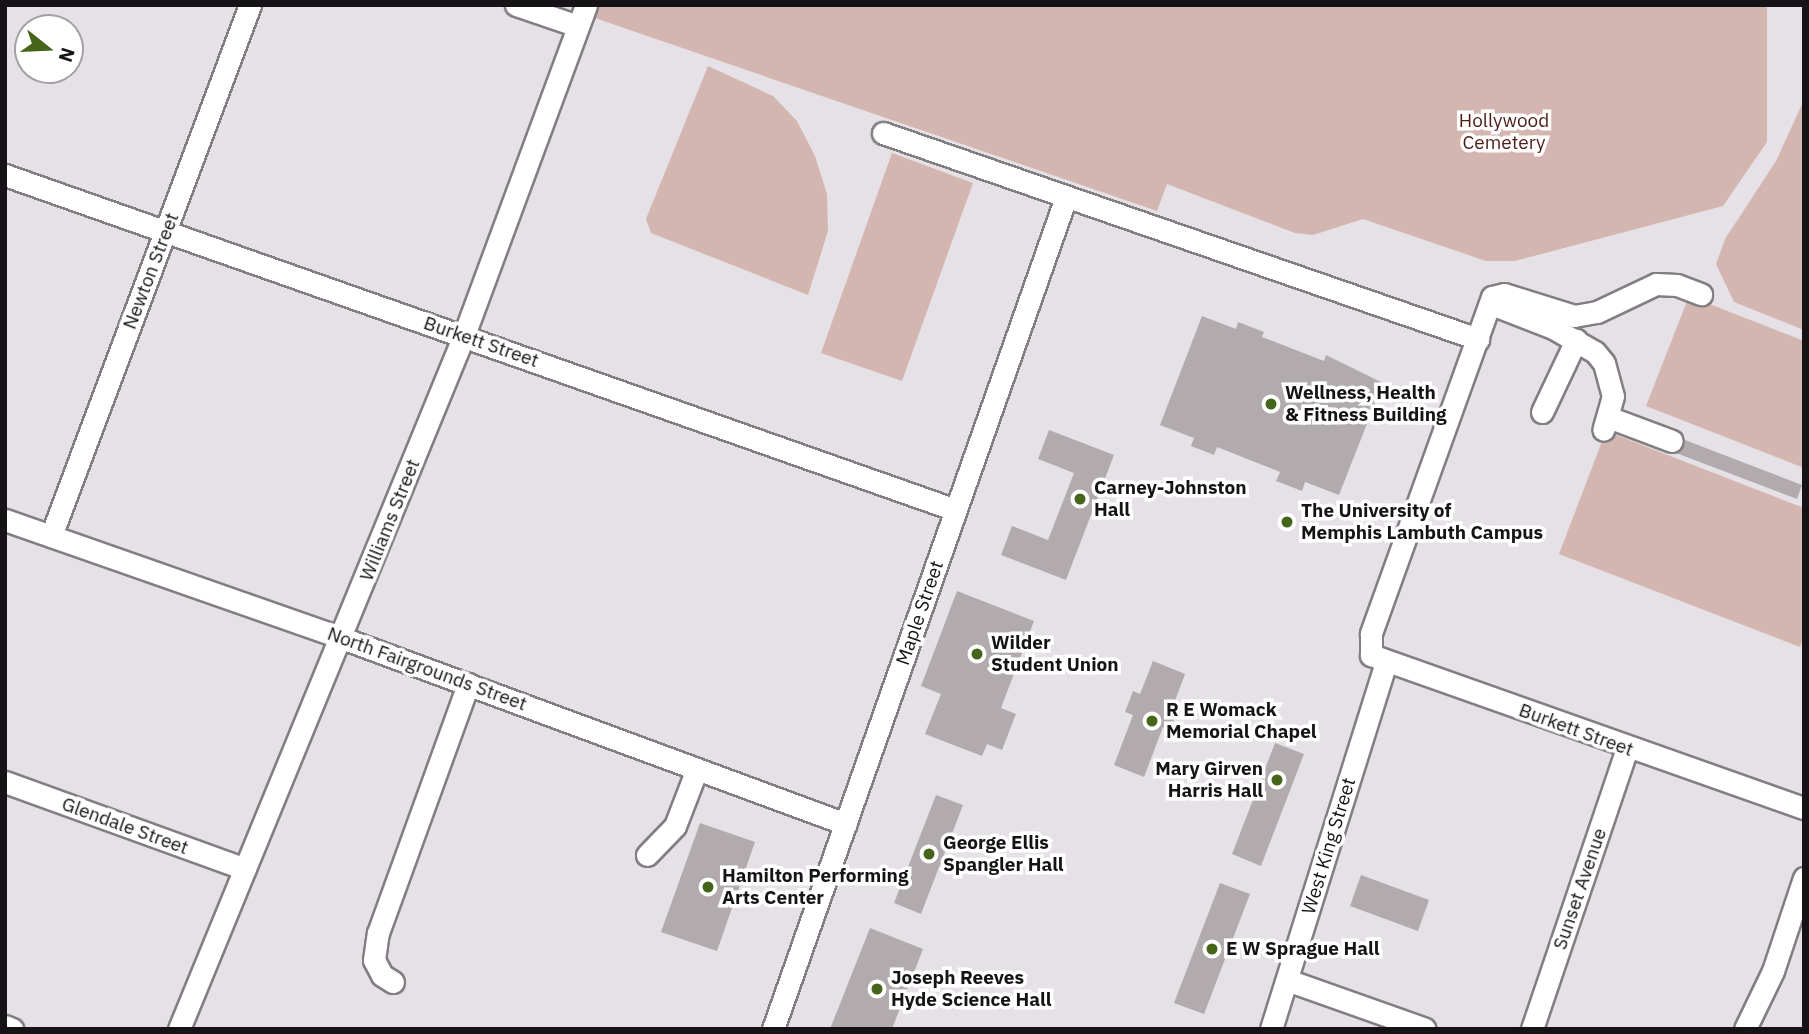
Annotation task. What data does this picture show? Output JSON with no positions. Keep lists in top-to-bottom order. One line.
{"streets":{"street":["Newton Street","Burkett Street","Williams Street","Maple Street","North Fairgrounds Street","Glendale Street","West King Street","Sunset Avenue"]},"crossings":[["Newton Street","Burkett Street"],["Newton Street","North Fairgrounds Street"],["Burkett Street","Williams Street"],["Burkett Street","Maple Street"],["Burkett Street","West King Street"],["Burkett Street","Sunset Avenue"],["Williams Street","North Fairgrounds Street"],["Williams Street","Glendale Street"],["Maple Street","North Fairgrounds Street"]],"parks":["Hollywood Cemetery"],"places":["Wellness, Health & Fitness Building","Carney-Johnston Hall","The University of Memphis Lambuth Campus","Wilder Student Union","R E Womack Memorial Chapel","Mary Girven Harris Hall","George Ellis Spangler Hall","Hamilton Performing Arts Center","E W Sprague Hall","Joseph Reeves Hyde Science Hall"],"north":"right"}
